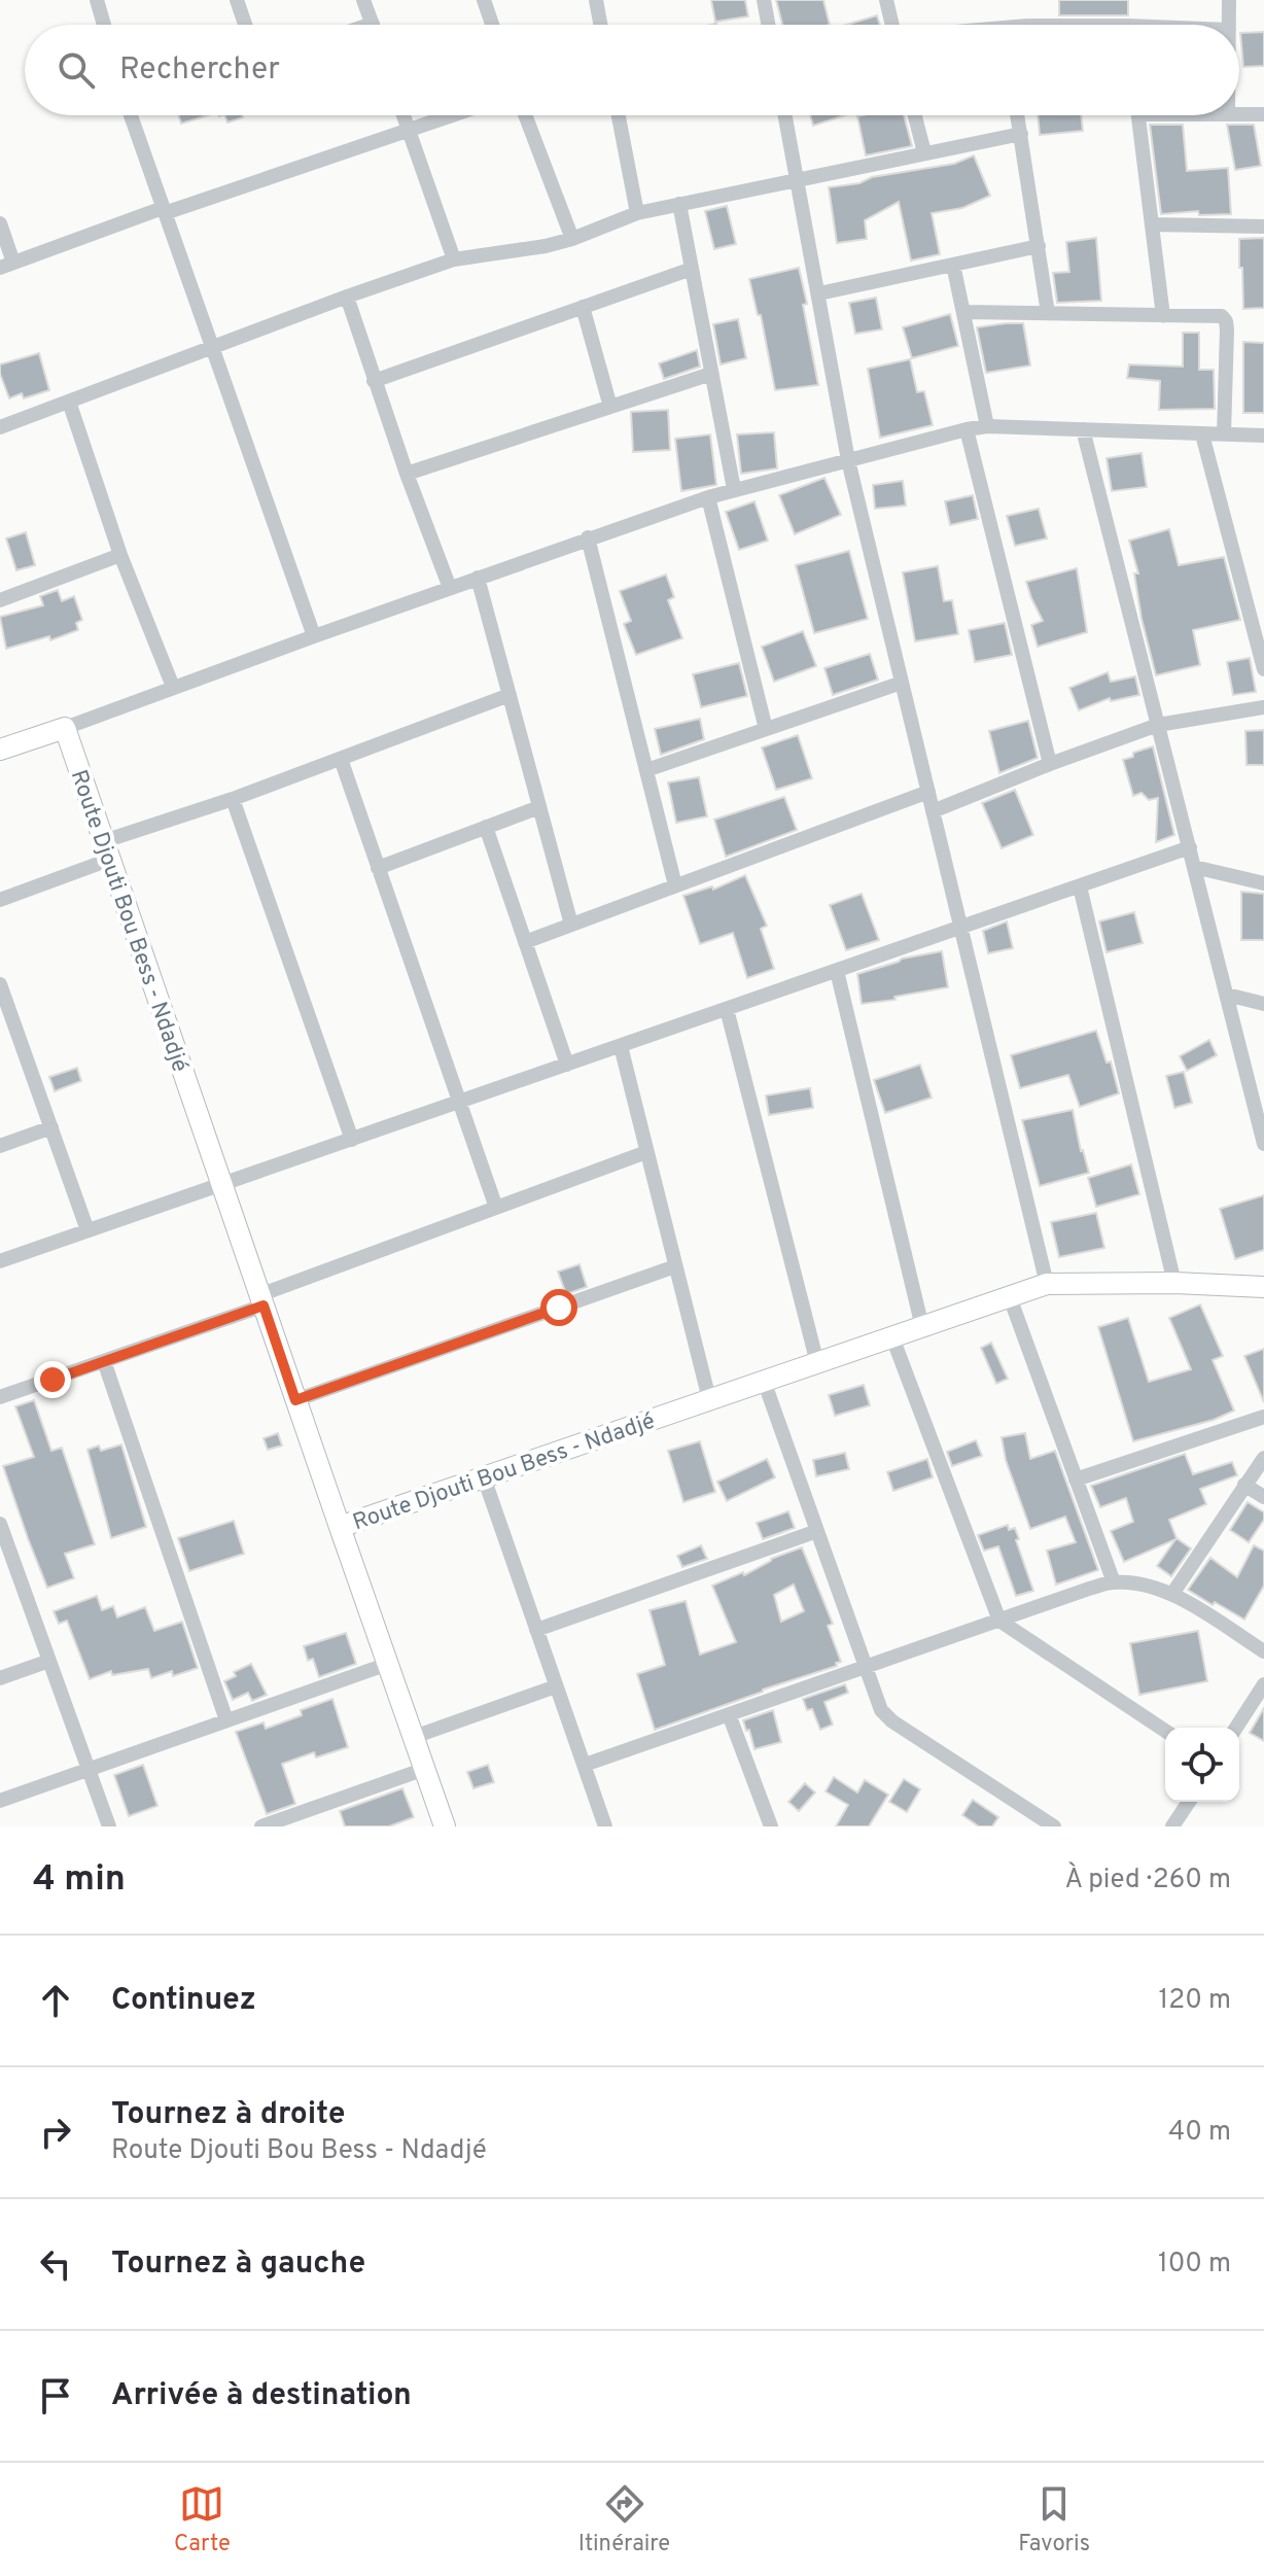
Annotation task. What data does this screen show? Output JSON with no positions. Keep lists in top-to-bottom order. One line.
{"streets":{"main road":["Route Djouti Bou Bess - Ndadjé"]},"page":{"search":"Rechercher","heading":["4 min","À pied · 260 m"],"list":[["Continuez","120 m"],["Tournez à droite","Route Djouti Bou Bess - Ndadjé","40 m"],["Tournez à gauche","100 m"],"Arrivée à destination"],"nav":["Carte","Itinéraire","Favoris"]}}
